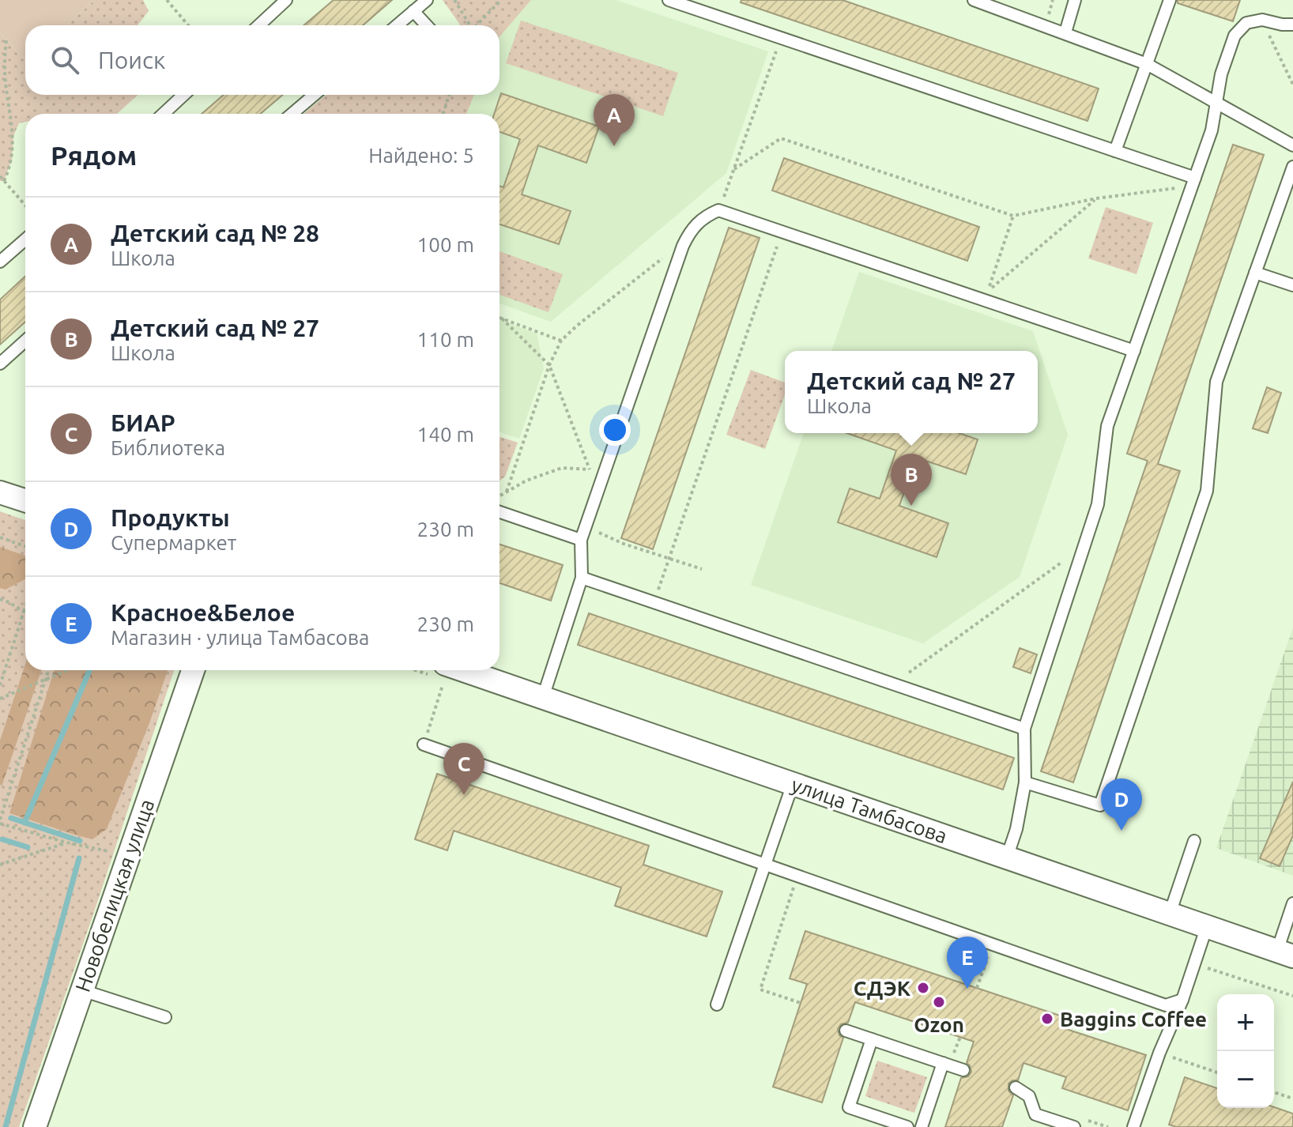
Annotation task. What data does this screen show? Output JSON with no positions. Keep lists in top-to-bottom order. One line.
{"streets":{"street":["улица Тамбасова","Новобелицкая улица"]},"places":["СДЭК","Ozon","Baggins Coffee"],"page":{"search":"Поиск","pins":["A","B","C","D","E"],"heading":["Рядом","Найдено: 5"],"list":[{"mark":"A","name":"Детский сад № 28","note":"Школа","value":"100 m"},{"mark":"B","name":"Детский сад № 27","note":"Школа","value":"110 m"},{"mark":"C","name":"БИАР","note":"Библиотека","value":"140 m"},{"mark":"D","name":"Продукты","note":"Супермаркет","value":"230 m"},{"mark":"E","name":"Красное&Белое","note":"Магазин · улица Тамбасова","value":"230 m"}],"popup":["Детский сад № 27","Школа"],"map_buttons":["+","−"]}}
